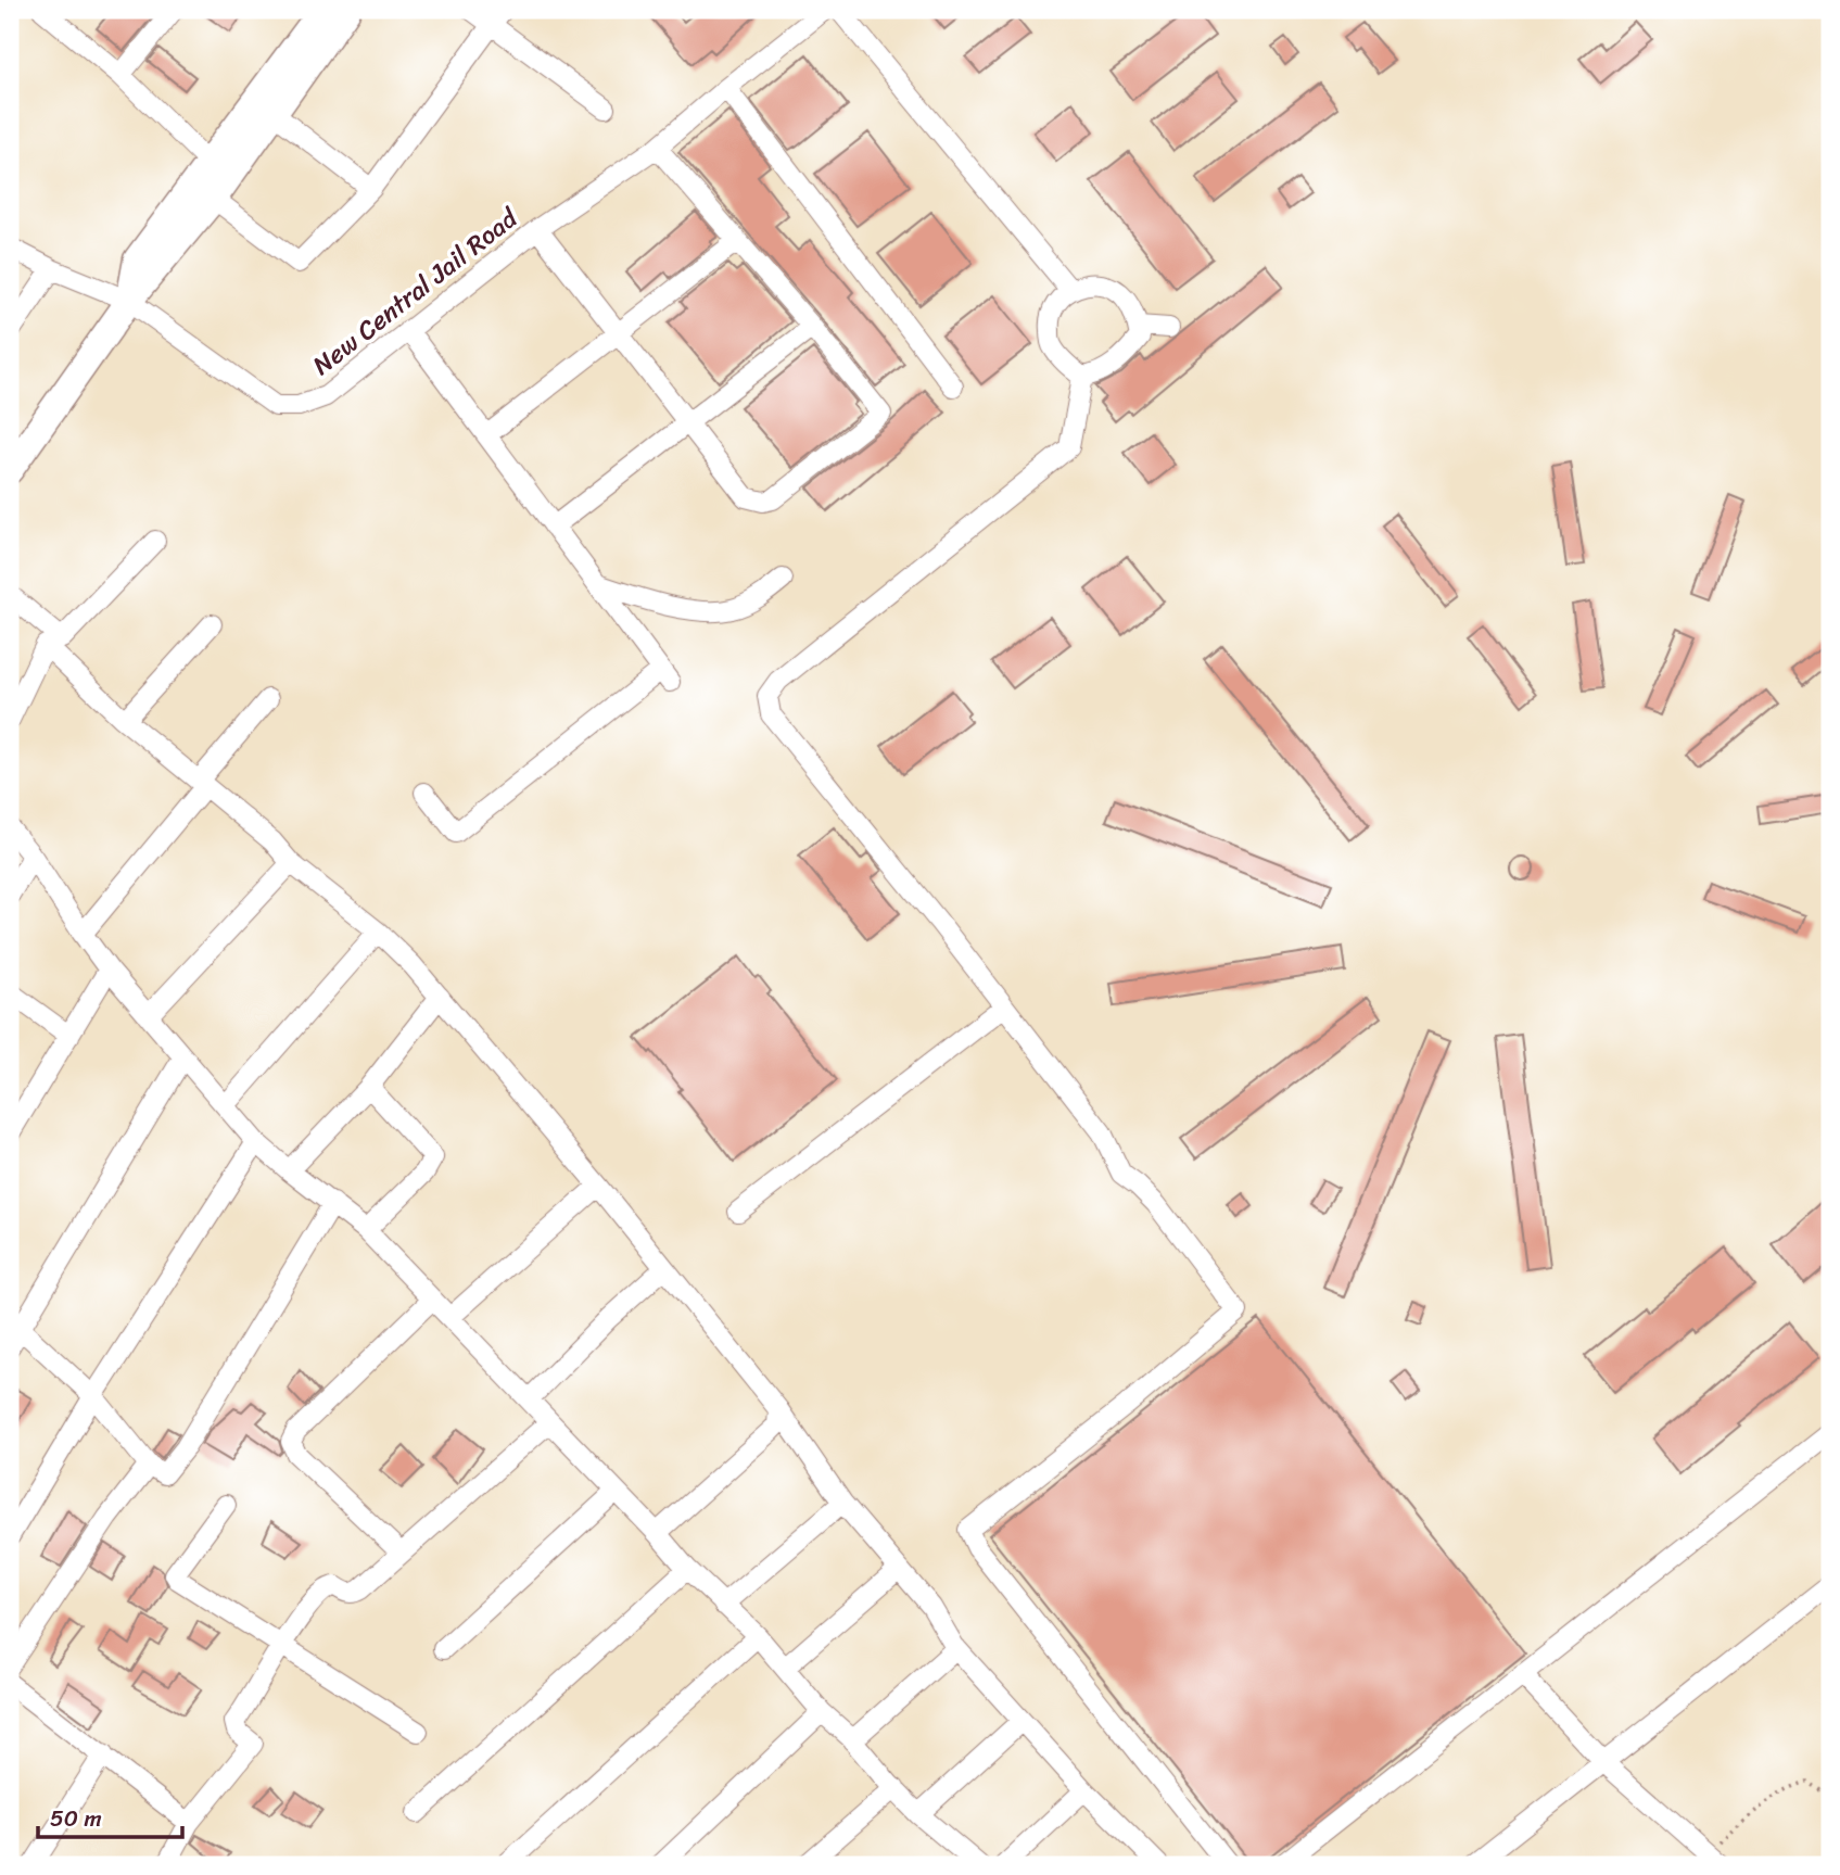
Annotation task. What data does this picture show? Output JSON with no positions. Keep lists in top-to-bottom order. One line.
{"streets":{"street":["New Central Jail Road"]},"scale_bar":"50 m"}
